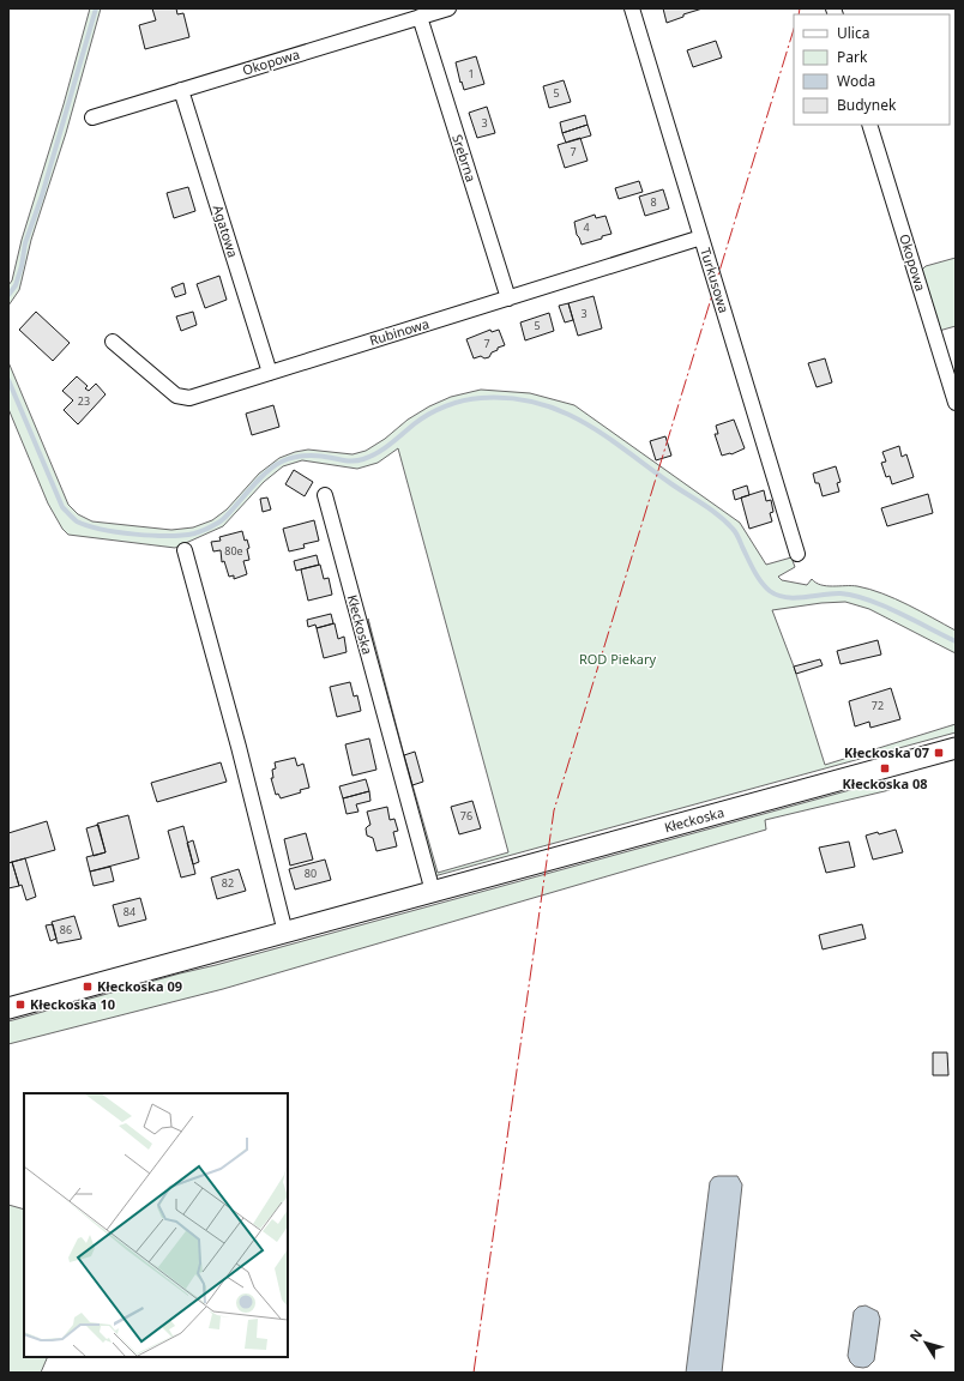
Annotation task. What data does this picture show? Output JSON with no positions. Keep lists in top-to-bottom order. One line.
{"streets":{"main road":["Kłeckoska"],"street":["Okopowa","Srebrna","Agatowa","Turkusowa","Rubinowa"]},"crossings":[["Okopowa","Srebrna"],["Okopowa","Agatowa"],["Srebrna","Rubinowa"],["Agatowa","Rubinowa"],["Turkusowa","Rubinowa"]],"parks":["ROD Piekary"],"places":{"transit":["Kłeckoska 07","Kłeckoska 08","Kłeckoska 09","Kłeckoska 10"]},"house_numbers":["1","5","3","7","8","4","3","5","7","23","80e","72","76","80","82","84","86"],"legend":["Ulica","Park","Woda","Budynek"],"north":"top left"}
